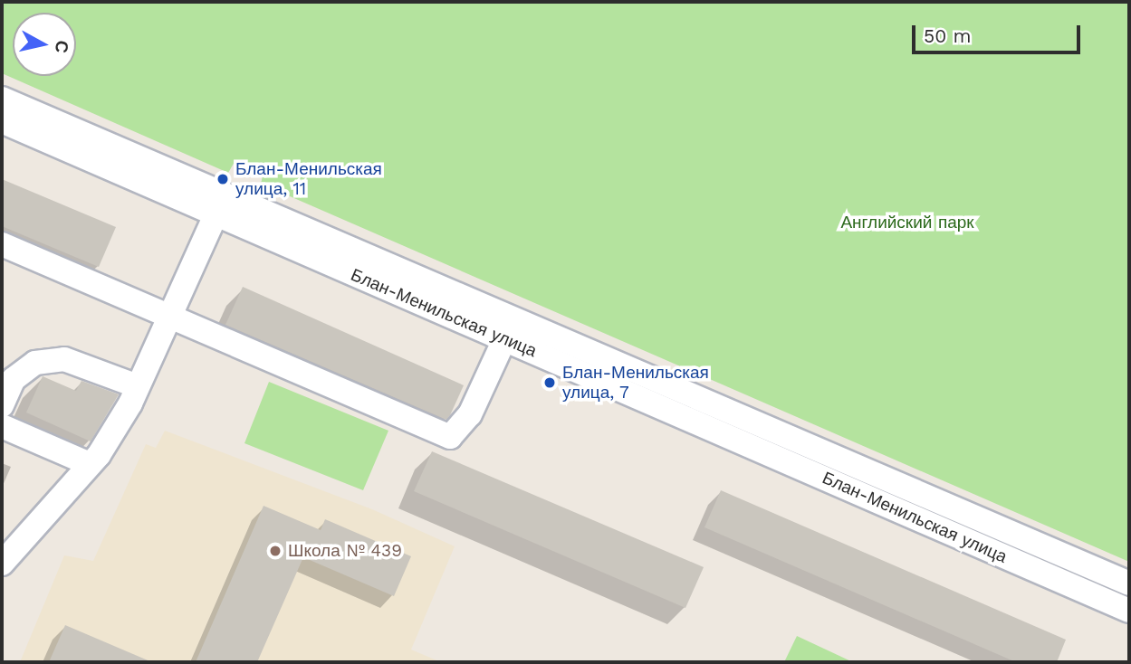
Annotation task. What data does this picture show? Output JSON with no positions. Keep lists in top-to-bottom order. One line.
{"streets":{"street":["Блан-Менильская улица"]},"parks":["Английский парк"],"places":["Блан-Менильская улица, 11","Блан-Менильская улица, 7","Школа № 439"],"scale_bar":"50 m","north":"right"}
